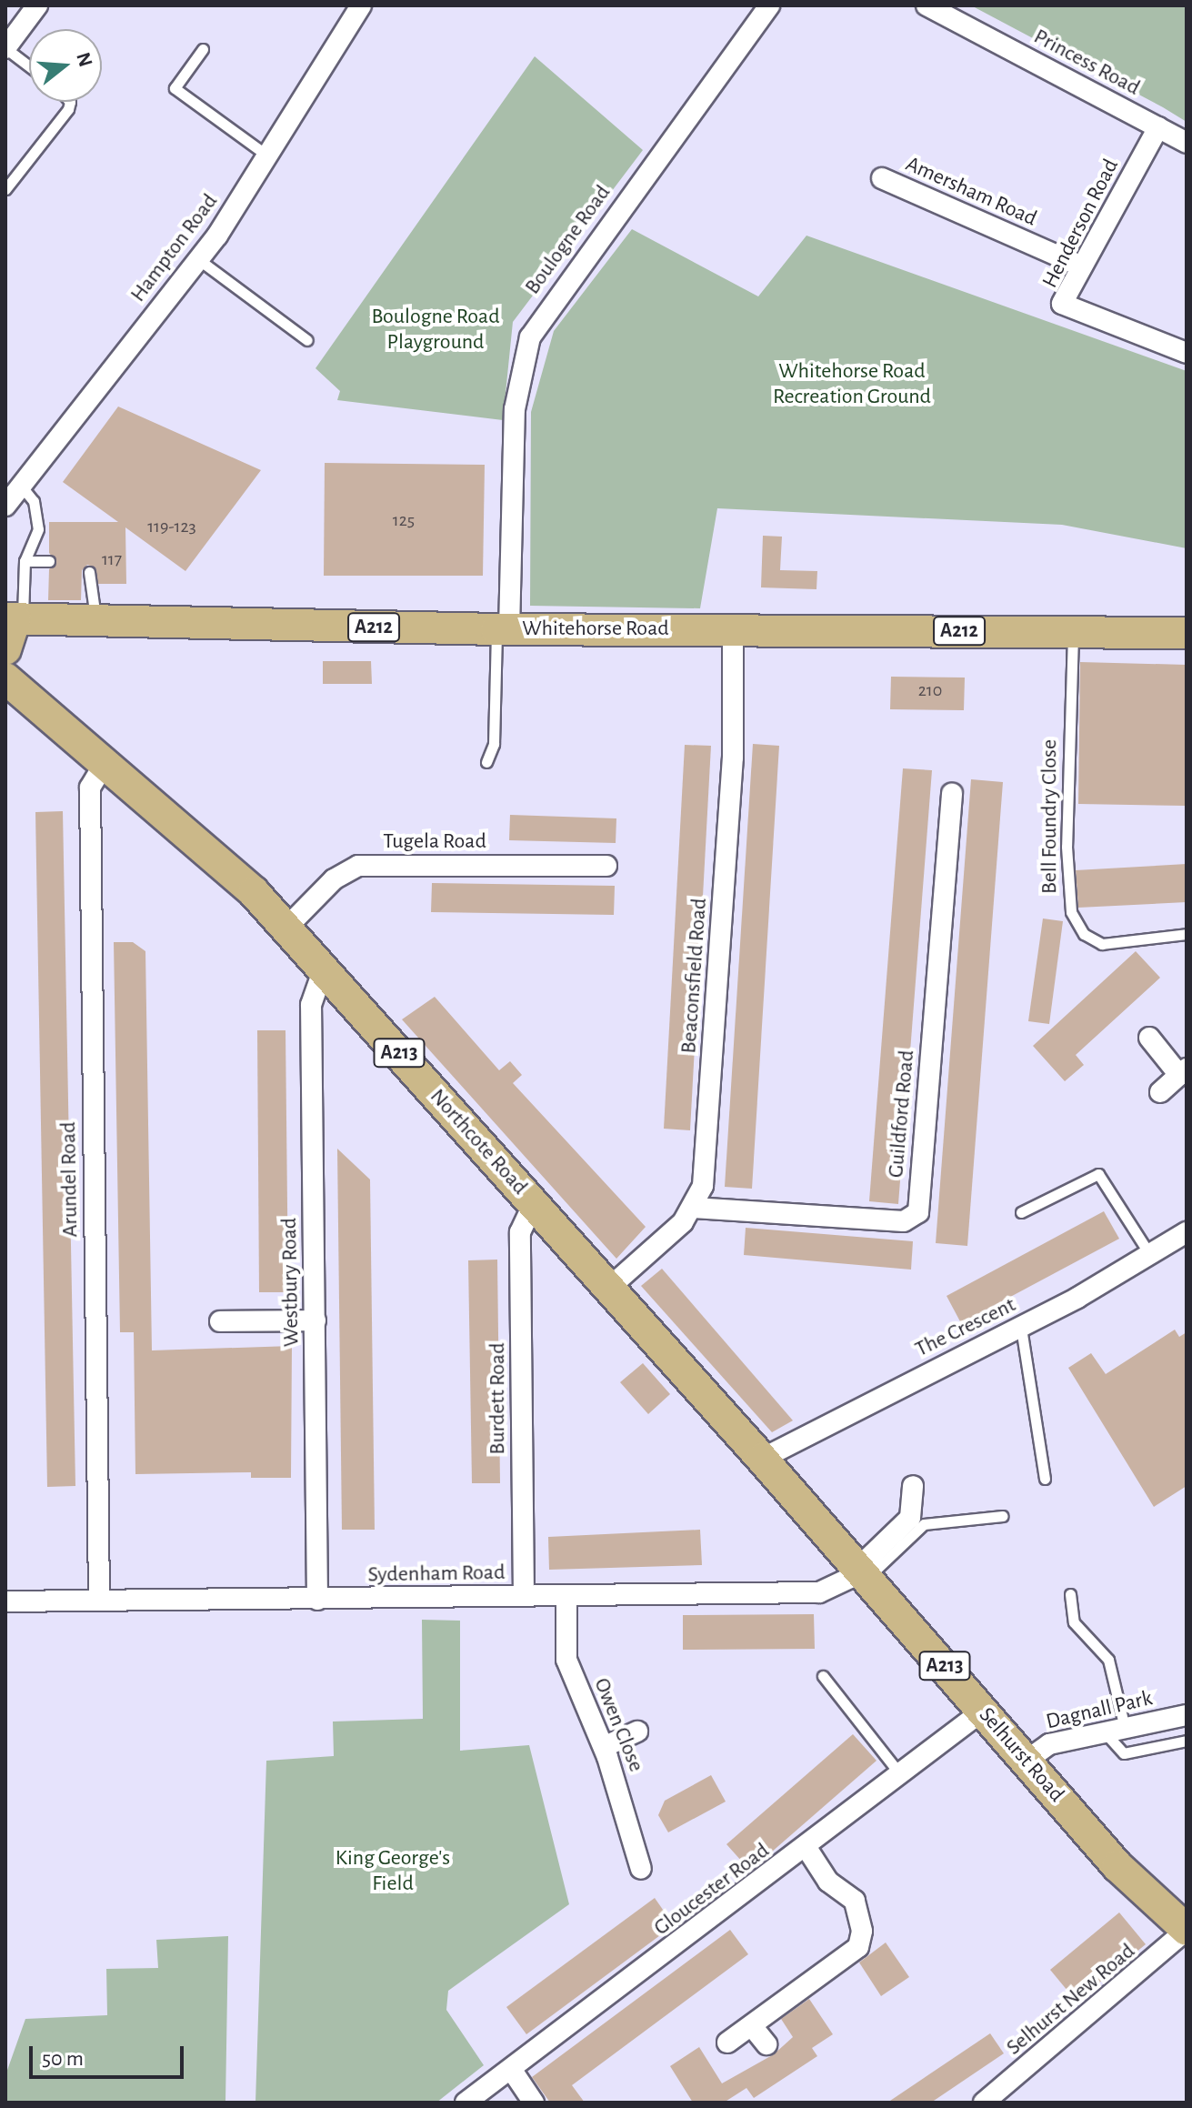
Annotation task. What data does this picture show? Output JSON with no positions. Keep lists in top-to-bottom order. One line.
{"streets":{"main road":["A212","Whitehorse Road","A213","Northcote Road","Selhurst Road"],"street":["Princess Road","Amersham Road","Henderson Road","Boulogne Road","Hampton Road","Tugela Road","Beaconsfield Road","Guildford Road","Arundel Road","Westbury Road","The Crescent","Burdett Road","Sydenham Road","Dagnall Park","Owen Close","Gloucester Road","Selhurst New Road"],"lane":["Bell Foundry Close"]},"crossings":[["Princess Road","Henderson Road"],["Amersham Road","Henderson Road"],["Boulogne Road","Whitehorse Road"],["Whitehorse Road","Bell Foundry Close"],["Whitehorse Road","Beaconsfield Road"],["Tugela Road","Northcote Road"],["Beaconsfield Road","Guildford Road"],["Northcote Road","Arundel Road"],["Northcote Road","Westbury Road"],["Northcote Road","The Crescent"],["Northcote Road","Burdett Road"],["Northcote Road","Sydenham Road"],["Northcote Road","Selhurst Road"],["Arundel Road","Sydenham Road"],["Westbury Road","Sydenham Road"],["Burdett Road","Sydenham Road"],["Sydenham Road","Owen Close"],["Sydenham Road","Selhurst Road"],["Dagnall Park","Selhurst Road"],["Selhurst Road","Gloucester Road"],["Selhurst Road","Selhurst New Road"]],"parks":["Boulogne Road Playground","Whitehorse Road Recreation Ground","King George's Field"],"house_numbers":["125","119-123","117","210"],"scale_bar":"50 m","north":"right"}
